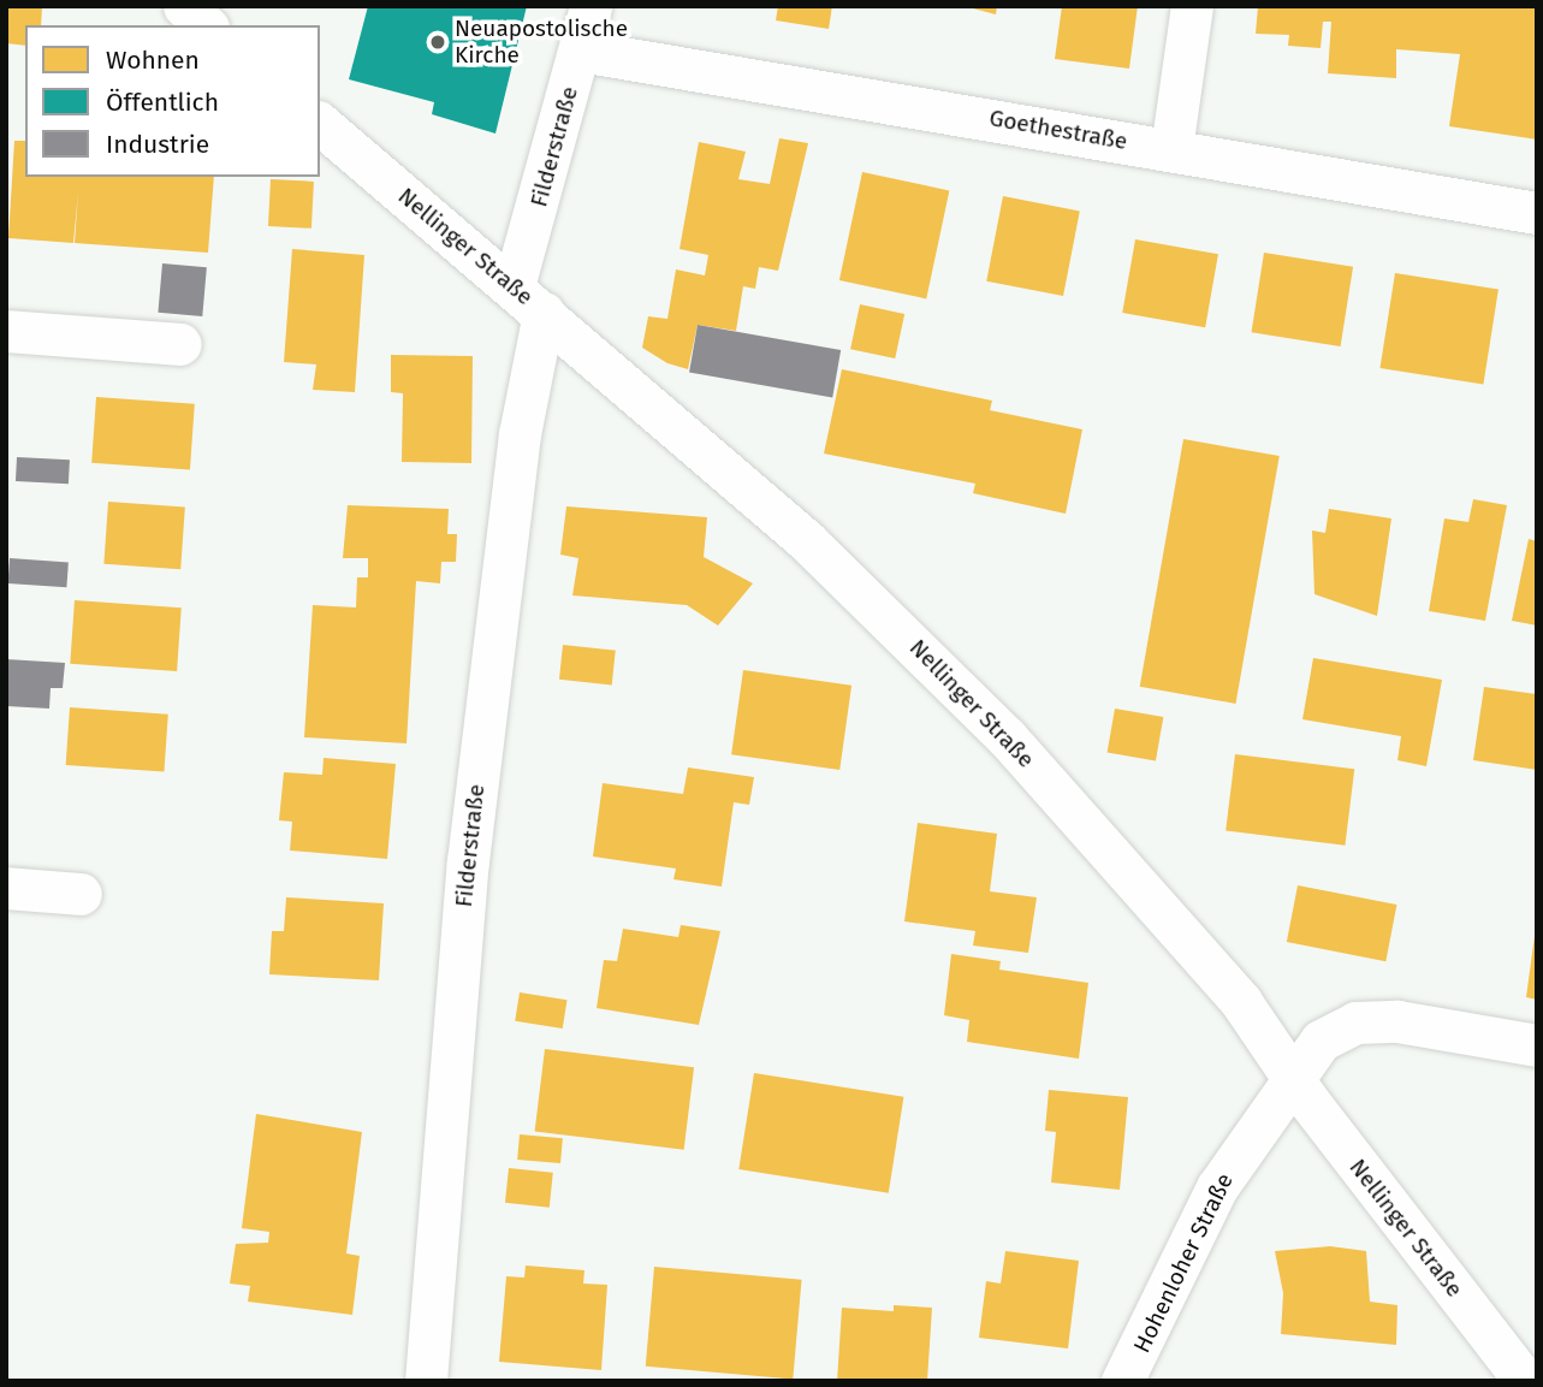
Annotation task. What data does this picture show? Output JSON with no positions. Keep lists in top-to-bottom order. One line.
{"streets":{"street":["Goethestraße","Filderstraße","Nellinger Straße","Hohenloher Straße"]},"crossings":[["Goethestraße","Filderstraße"],["Filderstraße","Nellinger Straße"],["Nellinger Straße","Hohenloher Straße"]],"places":["Neuapostolische Kirche"],"legend":["Wohnen","Öffentlich","Industrie"]}
